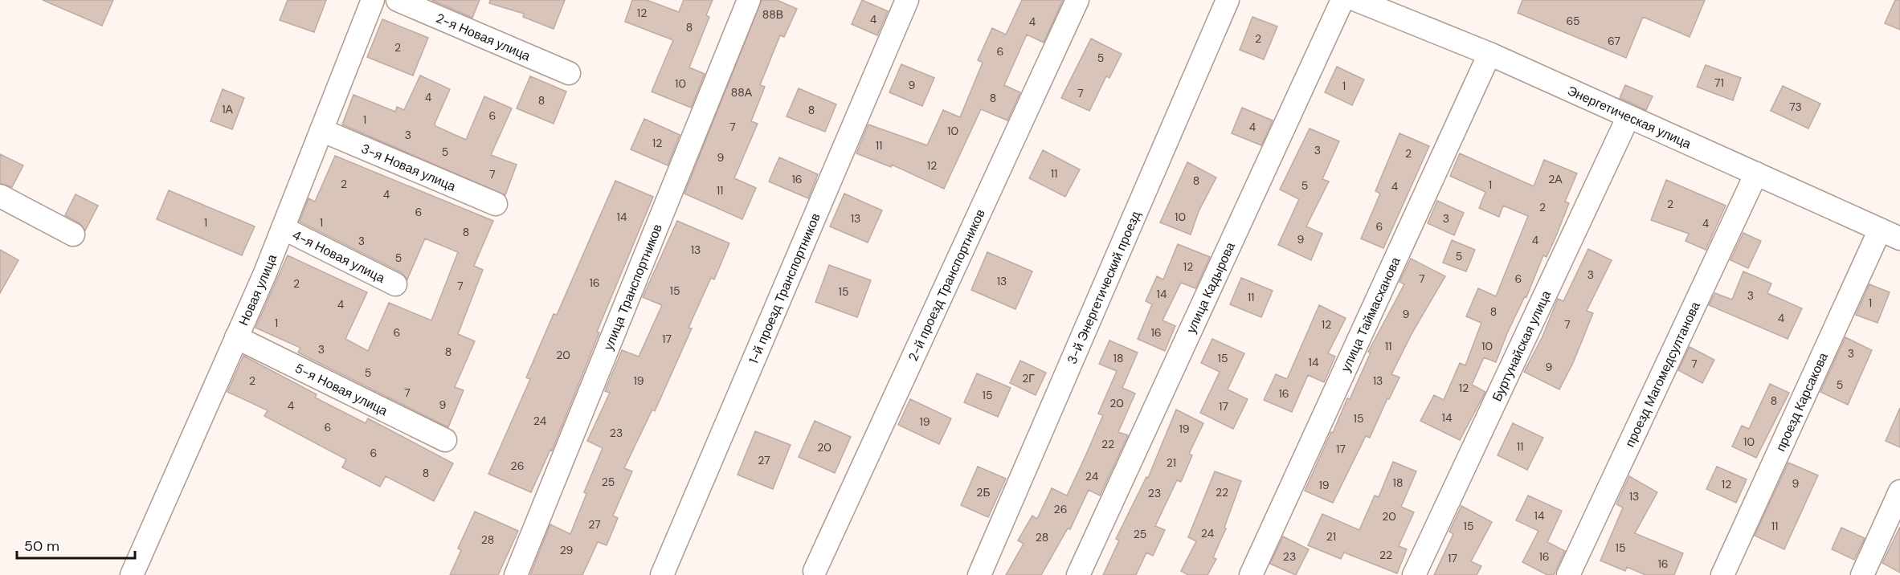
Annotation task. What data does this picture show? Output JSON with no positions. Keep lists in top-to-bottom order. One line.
{"streets":{"street":["2-я Новая улица","Энергетическая улица","3-я Новая улица","4-я Новая улица","2-й проезд Транспортников","улица Транспортников","1-й проезд Транспортников","3-й Энергетический проезд","улица Кадырова","Новая улица","улица Таймасханова","Буртунайская улица","проезд Магомедсултанова","5-я Новая улица","проезд Карсакова"]},"crossings":[["Энергетическая улица","улица Таймасханова"],["Энергетическая улица","Буртунайская улица"],["Энергетическая улица","проезд Магомедсултанова"],["Энергетическая улица","проезд Карсакова"],["3-я Новая улица","Новая улица"],["4-я Новая улица","Новая улица"],["Новая улица","5-я Новая улица"]],"house_numbers":["12","88В","4","65","4","8","2","67","2","6","5","71","10","9","1","88А","7","4","8","8","73","1А","8","6","1","7","4","10","3","12","11","3","5","2","9","12","11","7","16","2А","8","2","1","5","4","11","4","2","2","6","14","10","13","3","1","1","4","6","8","9","4","3","13","5","5","12","3","7","6","13","16","2","7","15","15","14","3","11","1","4","8","9","4","1","12","7","6","16","17","11","10","3","8","3","20","18","15","14","7","9","5","2Г","2","19","13","5","12","7","16","15","8","20","9","4","17","14","15","24","19","6","19","23","10","22","11","20","17","6","27","21","26","8","24","25","18","9","12","19","2Б","22","23","13","26","14","20","27","15","11","24","25","21","28","28","15","29","22","23","16","17","16"],"scale_bar":"50 m"}
